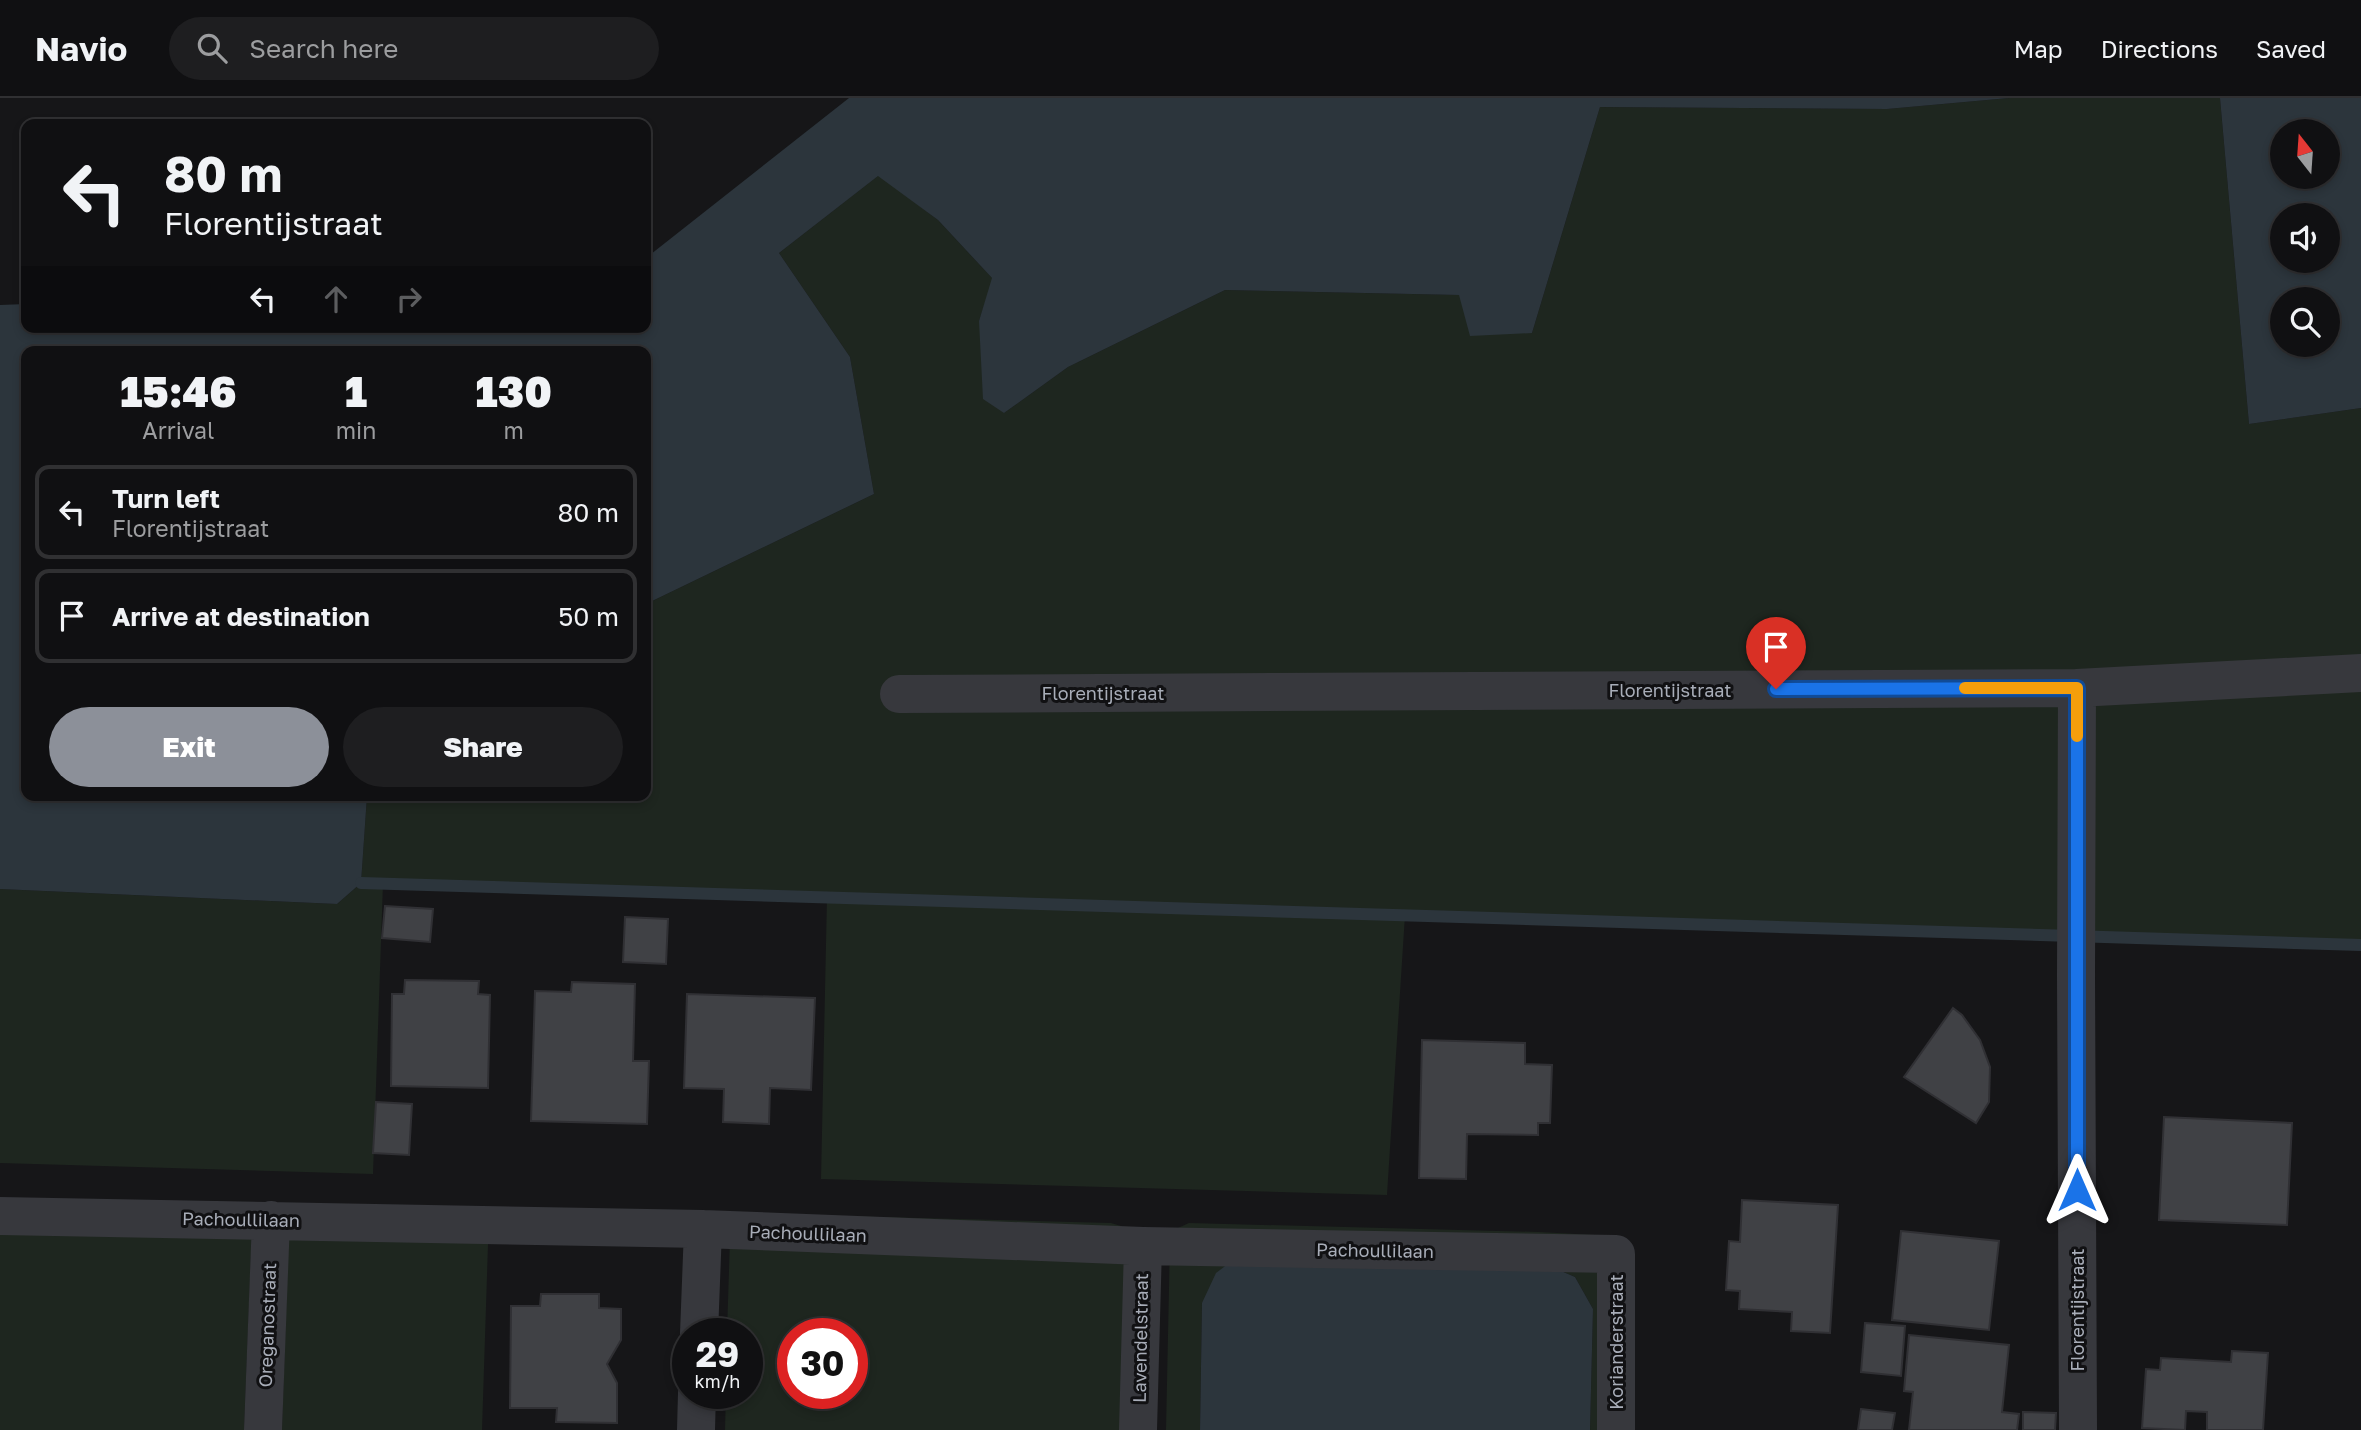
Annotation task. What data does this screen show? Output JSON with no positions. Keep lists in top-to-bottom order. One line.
{"streets":{"street":["Florentijstraat","Pachoullilaan","Oreganostraat","Lavendelstraat","Korianderstraat"]},"crossings":[["Pachoullilaan","Oreganostraat"],["Pachoullilaan","Lavendelstraat"],["Pachoullilaan","Korianderstraat"]],"north":"top","page":{"header":"Navio","search":"Search here","nav":["Map","Directions","Saved"],"turn":["80 m","Florentijstraat"],"eta":["15:46","Arrival","1","min","130","m"],"list":[{"name":"Turn left","note":"Florentijstraat","value":"80 m"},{"name":"Arrive at destination","value":"50 m"}],"buttons":["Exit","Share"],"speed":"29 km/h","limit":"30"}}
